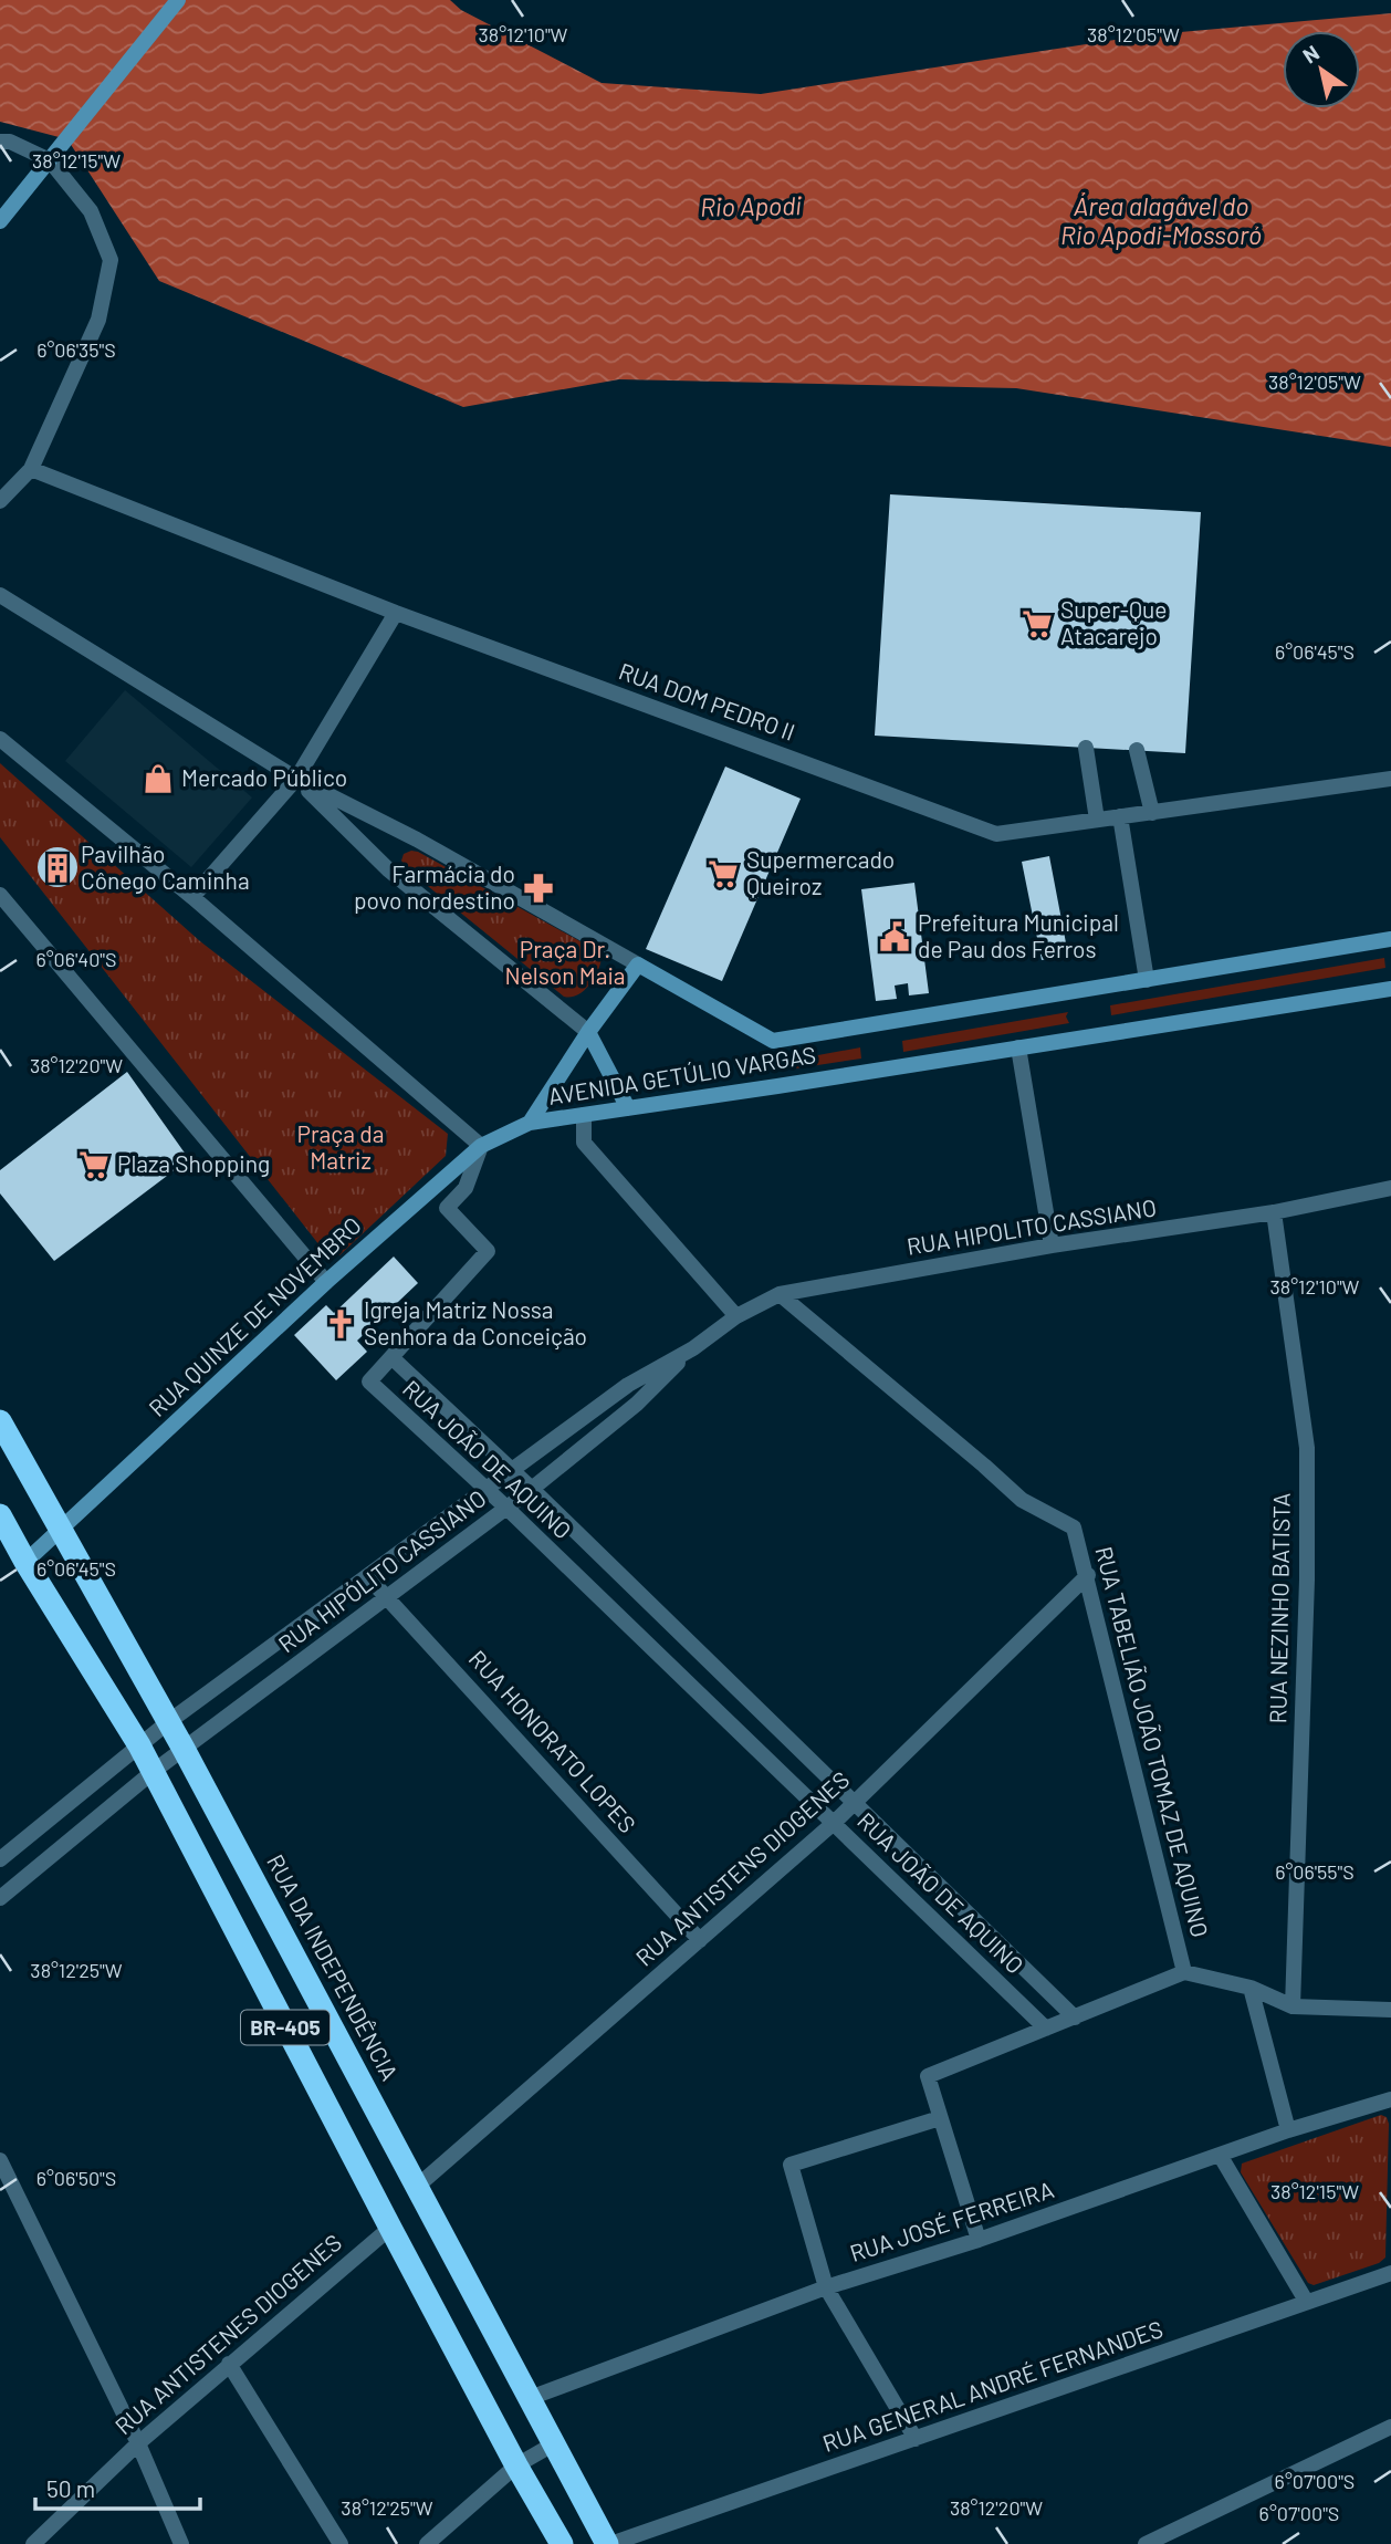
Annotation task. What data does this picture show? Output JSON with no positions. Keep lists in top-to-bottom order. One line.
{"streets":{"highway":["RUA DA INDEPENDÊNCIA","BR-405"],"main road":["AVENIDA GETÚLIO VARGAS","RUA QUINZE DE NOVEMBRO"],"street":["RUA DOM PEDRO II","RUA HIPOLITO CASSIANO","RUA JOÃO DE AQUINO","RUA HIPÓLITO CASSIANO","RUA NEZINHO BATISTA","RUA HONORATO LOPES","RUA TABELIÃO JOÃO TOMAZ DE AQUINO","RUA ANTISTENS DIOGENES","RUA JOSÉ FERREIRA","RUA ANTISTENES DIOGENES","RUA GENERAL ANDRÉ FERNANDES"]},"crossings":[["AVENIDA GETÚLIO VARGAS","RUA QUINZE DE NOVEMBRO"],["RUA HIPOLITO CASSIANO","RUA HIPÓLITO CASSIANO"],["RUA HIPOLITO CASSIANO","RUA NEZINHO BATISTA"],["RUA HIPOLITO CASSIANO","RUA TABELIÃO JOÃO TOMAZ DE AQUINO"],["RUA QUINZE DE NOVEMBRO","RUA DA INDEPENDÊNCIA"],["RUA QUINZE DE NOVEMBRO","BR-405"],["RUA JOÃO DE AQUINO","RUA HIPÓLITO CASSIANO"],["RUA JOÃO DE AQUINO","RUA ANTISTENS DIOGENES"],["RUA HIPÓLITO CASSIANO","RUA HONORATO LOPES"],["RUA HIPÓLITO CASSIANO","RUA DA INDEPENDÊNCIA"],["RUA HIPÓLITO CASSIANO","BR-405"],["RUA HONORATO LOPES","RUA ANTISTENS DIOGENES"],["RUA TABELIÃO JOÃO TOMAZ DE AQUINO","RUA ANTISTENS DIOGENES"],["RUA ANTISTENS DIOGENES","RUA DA INDEPENDÊNCIA"],["RUA DA INDEPENDÊNCIA","RUA JOSÉ FERREIRA"],["RUA DA INDEPENDÊNCIA","RUA GENERAL ANDRÉ FERNANDES"],["BR-405","RUA ANTISTENES DIOGENES"]],"water":["Rio Apodi","Área alagável do Rio Apodi-Mossoró"],"parks":["Praça Dr. Nelson Maia","Praça da Matriz"],"places":{"supermarket":["Super-Que Atacarejo","Supermercado Queiroz","Plaza Shopping"],"shop":["Mercado Público"],"building":["Pavilhão Cônego Caminha"],"pharmacy":["Farmácia do povo nordestino"],"public building":["Prefeitura Municipal de Pau dos Ferros"],"church":["Igreja Matriz Nossa Senhora da Conceição"]},"scale_bar":"50 m","north":"top left","coordinates":["38°12'10\"W","38°12'05\"W","38°12'15\"W","6°06'35\"S","6°06'45\"S","6°06'40\"S","38°12'20\"W","6°06'55\"S","38°12'25\"W","6°06'50\"S","6°07'00\"S"]}
